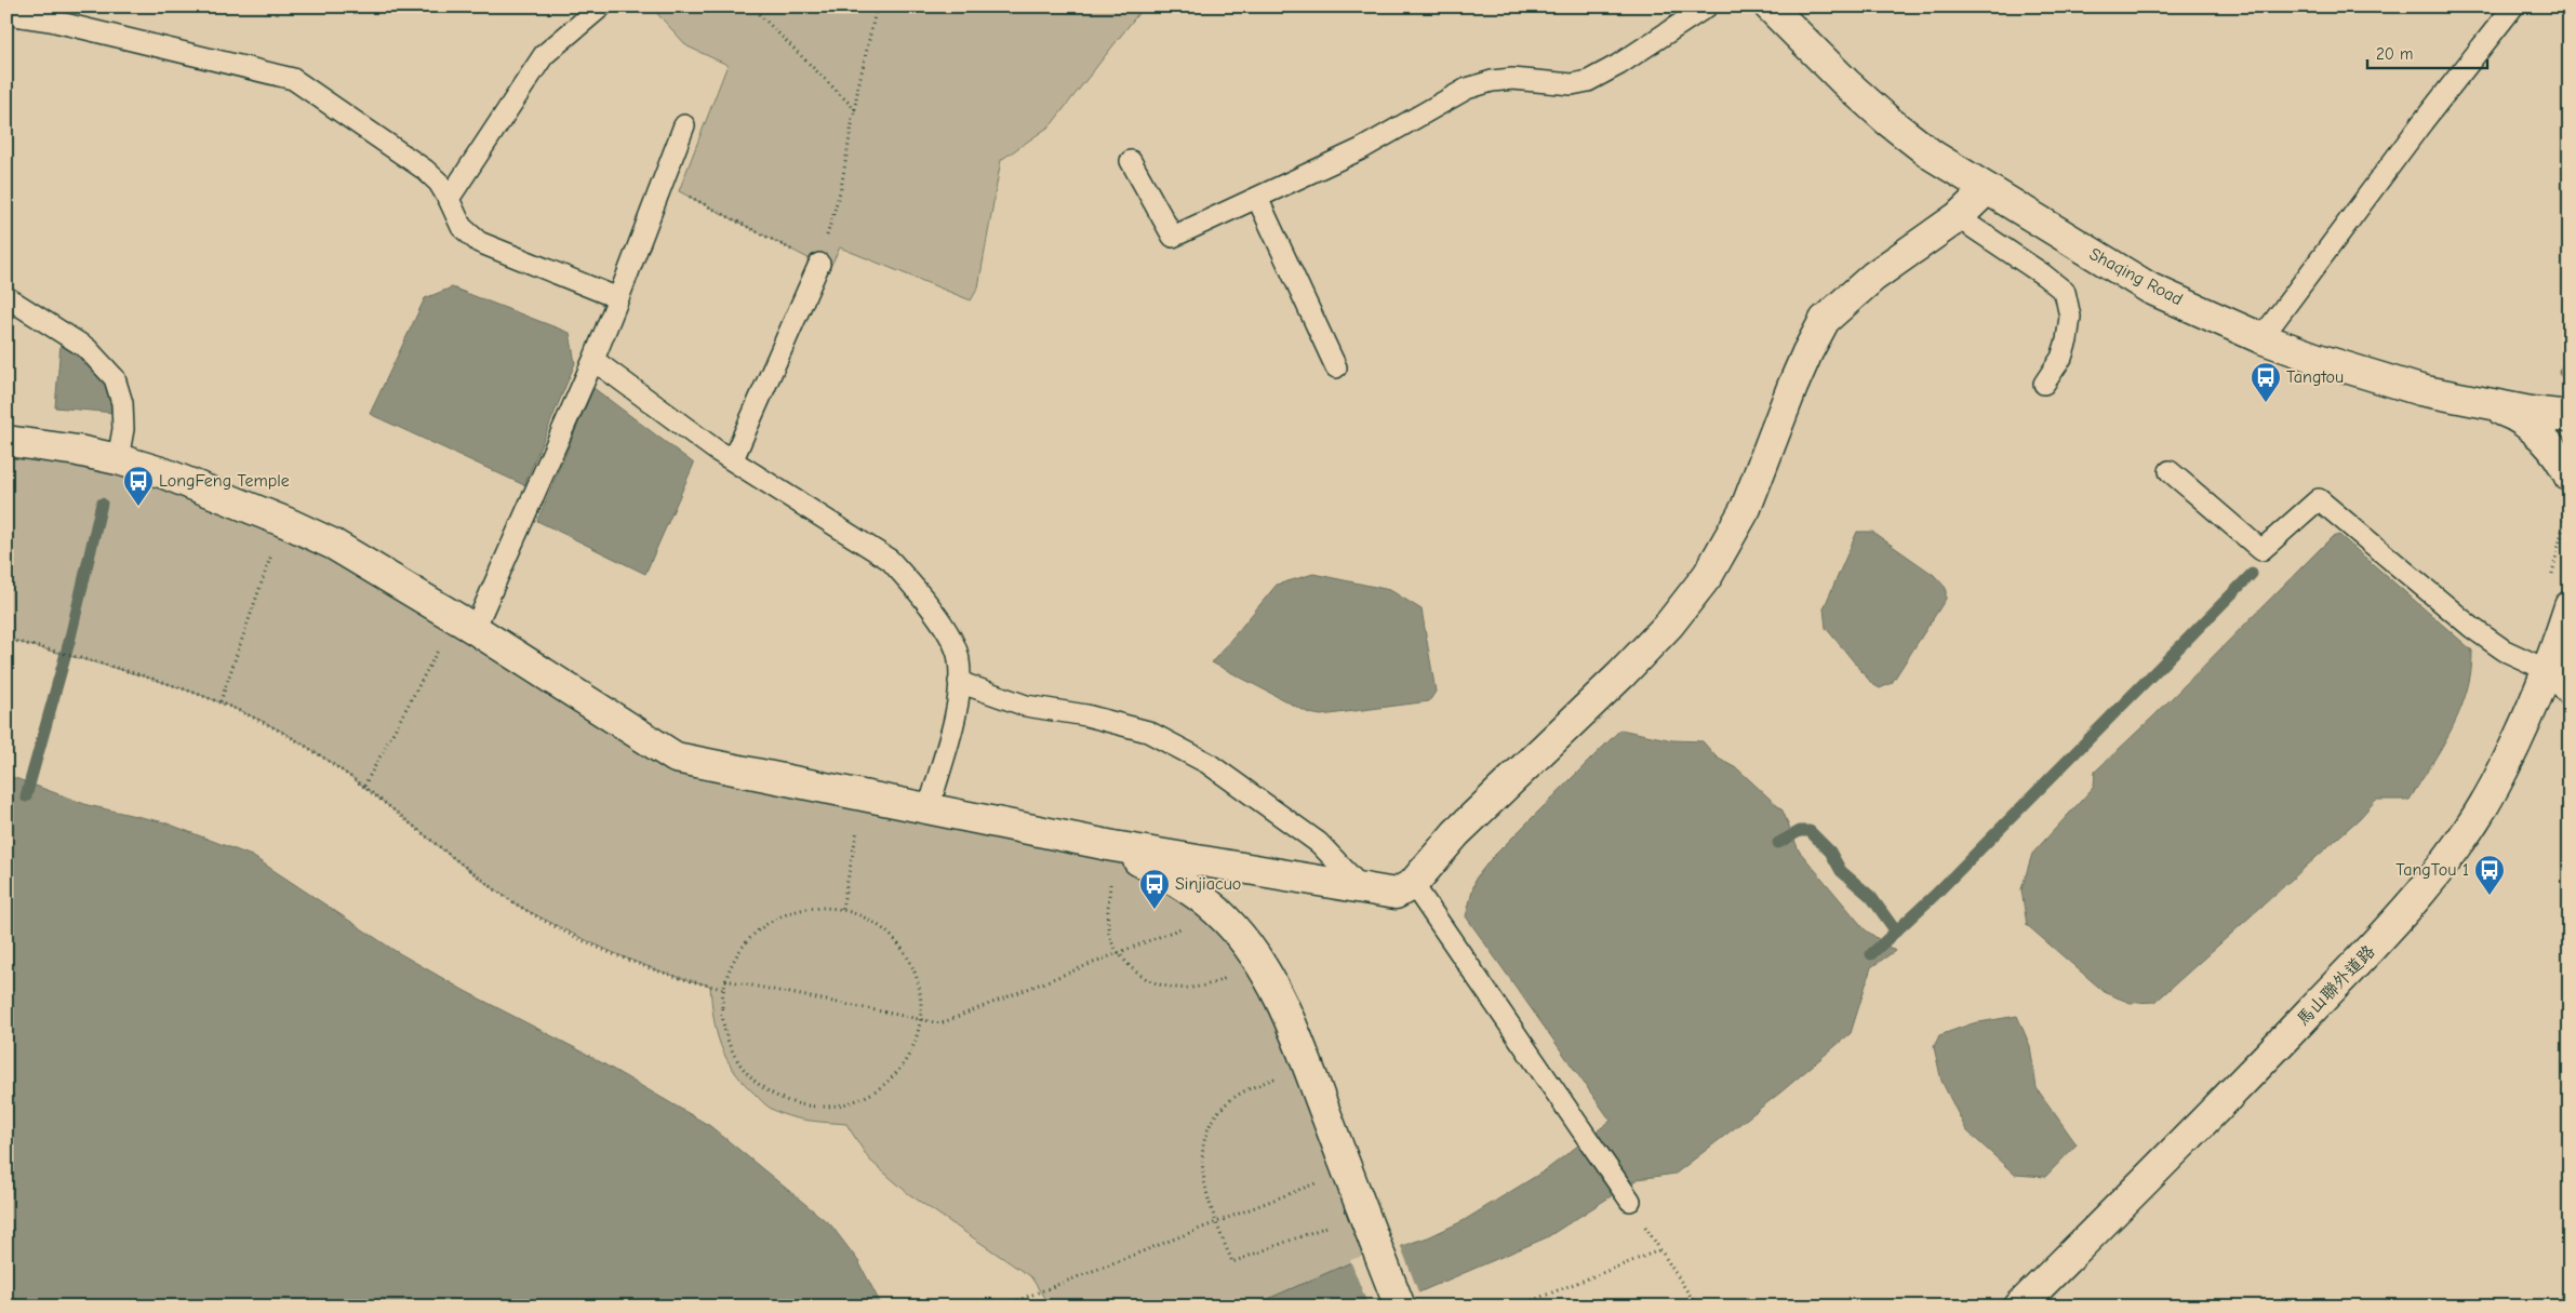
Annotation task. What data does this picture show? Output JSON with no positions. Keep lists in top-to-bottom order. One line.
{"streets":{"street":["Shaqing Road","馬山聯外道路"]},"places":{"bus stop":["Tangtou","LongFeng Temple","TangTou 1","Sinjiacuo"]},"scale_bar":"20 m"}
